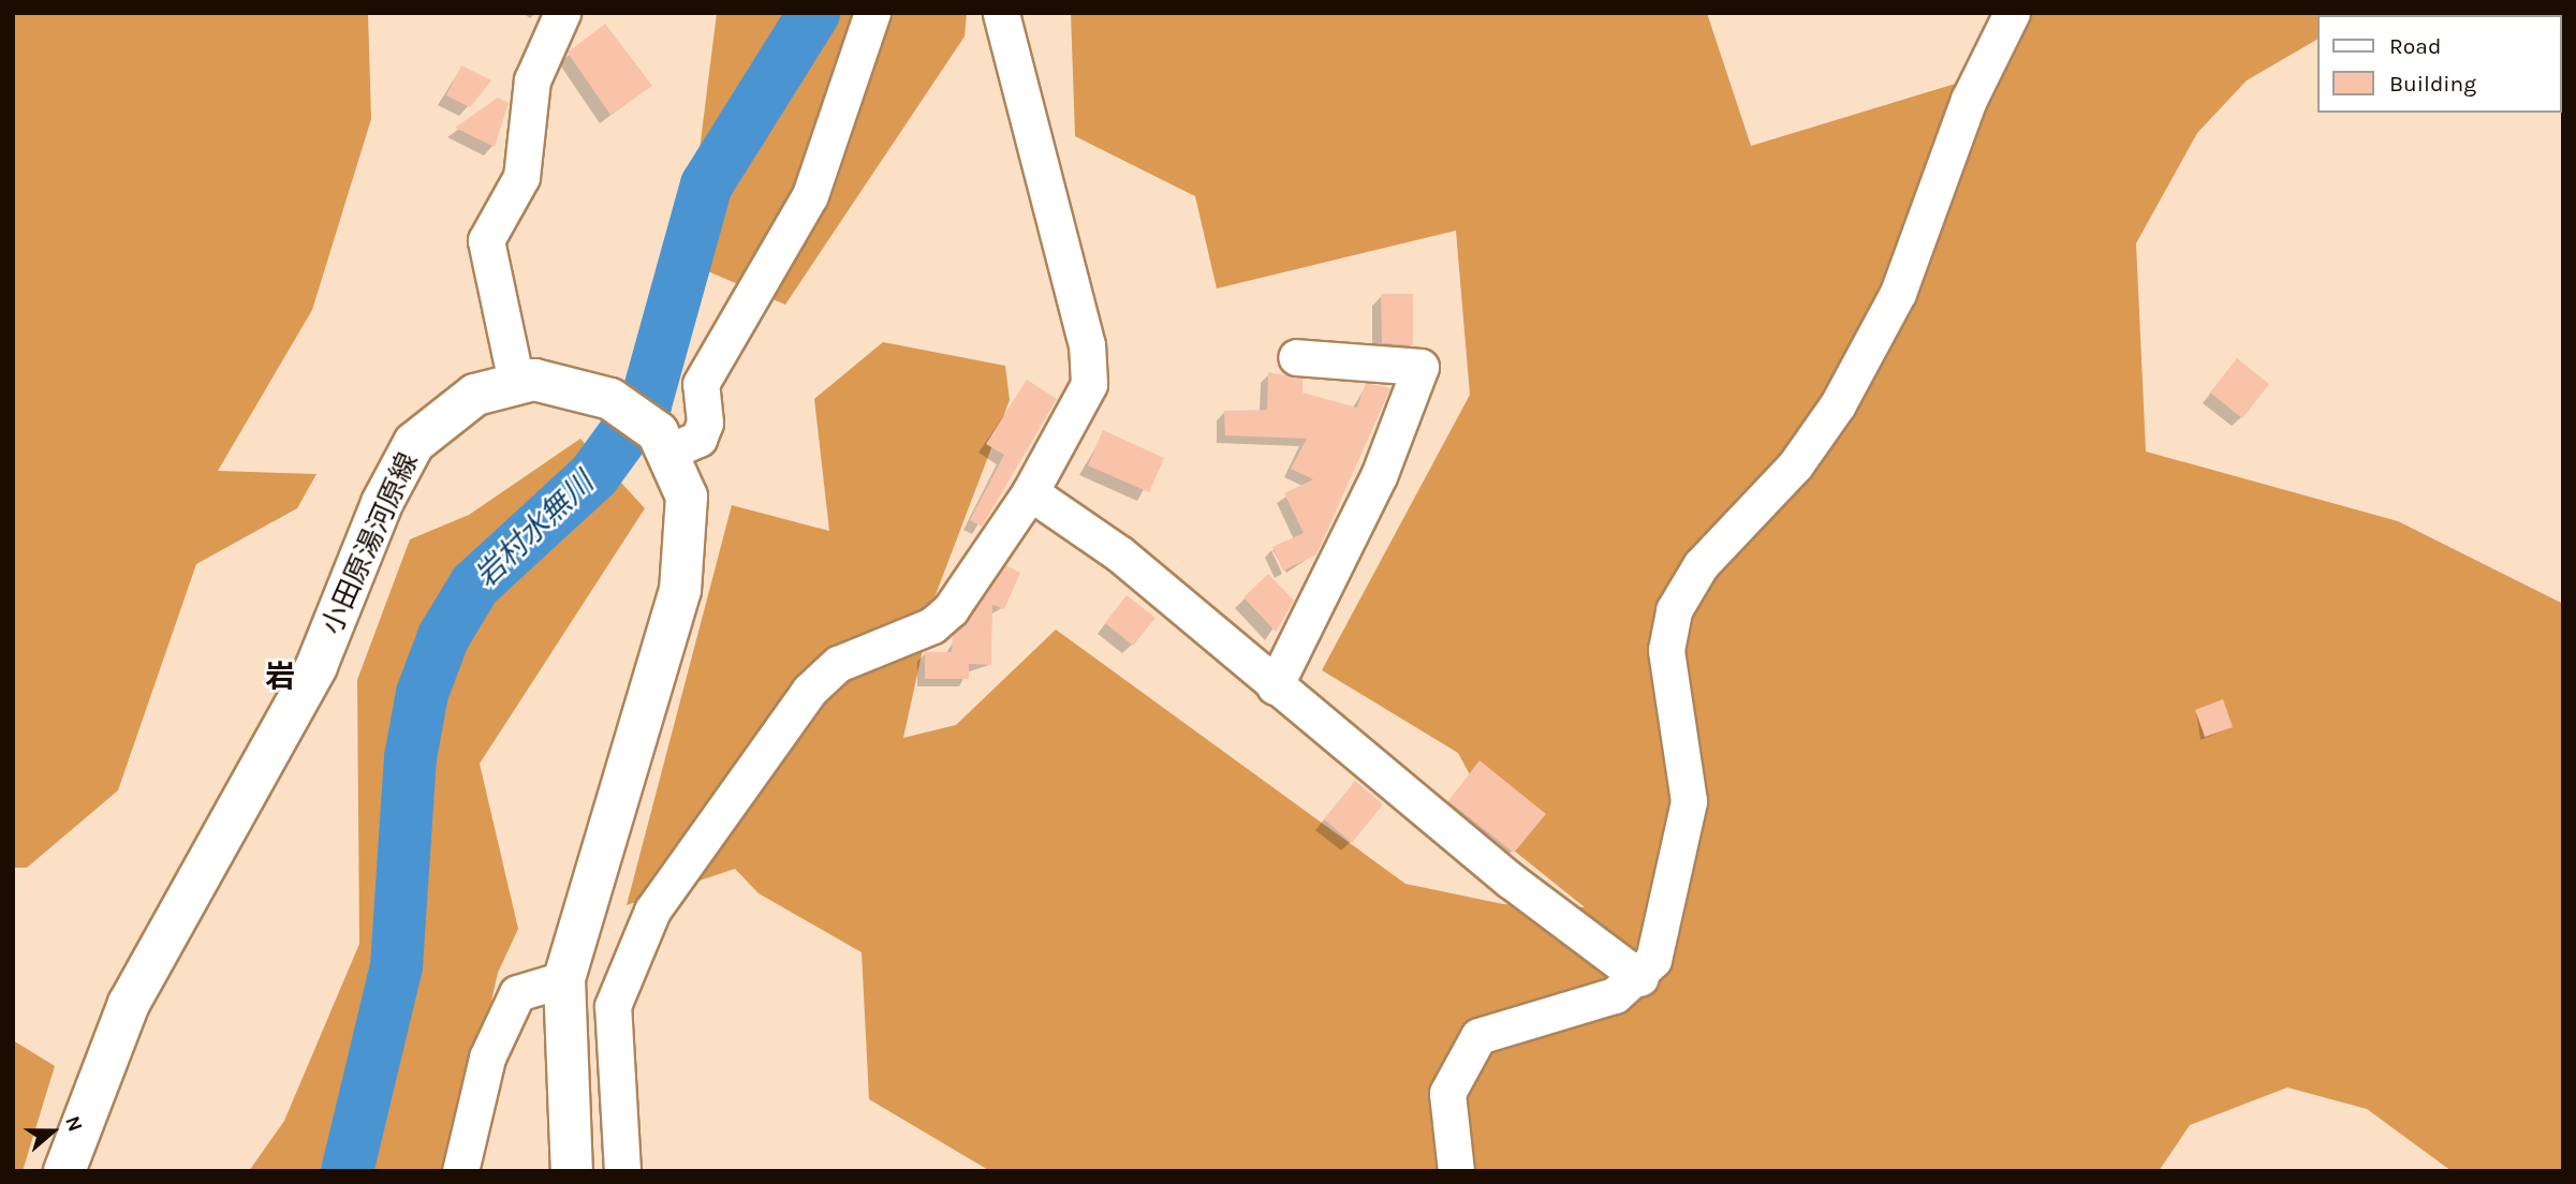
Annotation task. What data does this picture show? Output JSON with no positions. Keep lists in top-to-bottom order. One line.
{"streets":{"main road":["小田原湯河原線"]},"districts":["岩"],"water":["岩村水無川"],"legend":["Road","Building"],"north":"right"}
